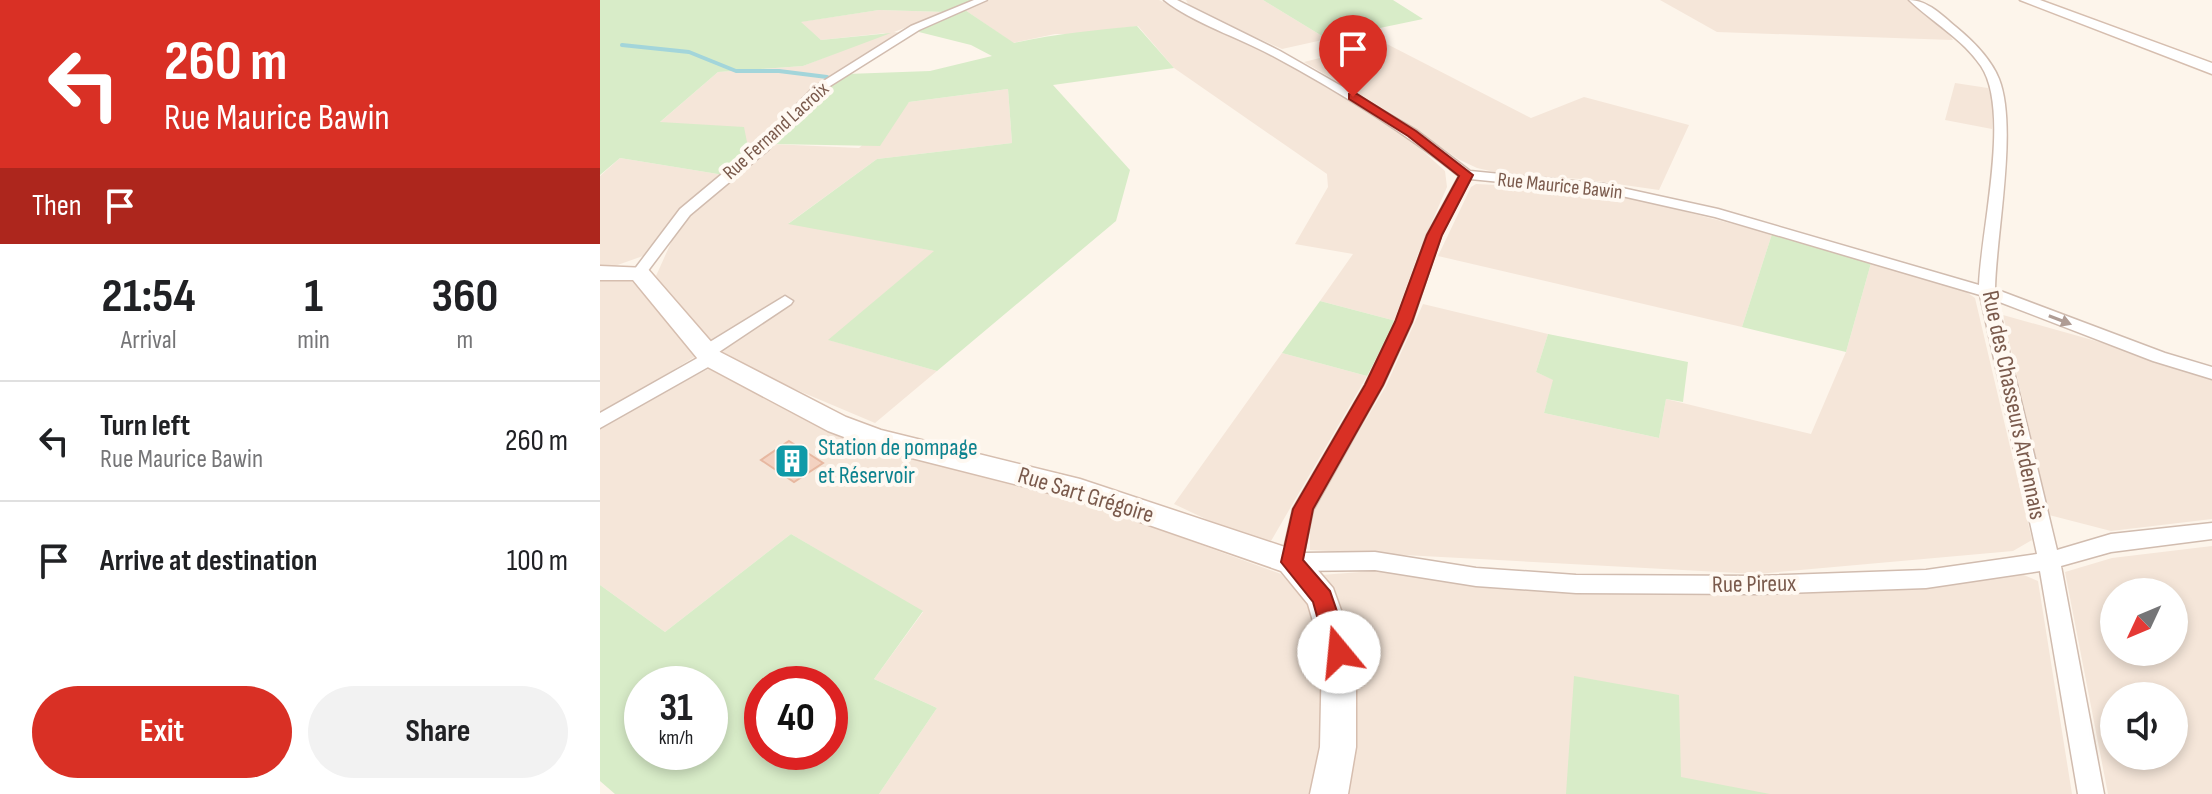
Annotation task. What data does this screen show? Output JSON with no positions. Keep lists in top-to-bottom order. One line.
{"streets":{"street":["Rue Fernand Lacroix","Rue Maurice Bawin","Rue des Chasseurs Ardennais","Rue Sart Grégoire","Rue Pireux"]},"crossings":[["Rue Fernand Lacroix","Rue Sart Grégoire"],["Rue Maurice Bawin","Rue des Chasseurs Ardennais"],["Rue des Chasseurs Ardennais","Rue Pireux"],["Rue Sart Grégoire","Rue Pireux"]],"places":{"building":["Station de pompage et Réservoir"]},"north":"bottom left","page":{"turn":["260 m","Rue Maurice Bawin"],"then":"Then","eta":["21:54","Arrival","1","min","360","m"],"list":[{"name":"Turn left","note":"Rue Maurice Bawin","value":"260 m"},{"name":"Arrive at destination","value":"100 m"}],"speed":"31 km/h","limit":"40","buttons":["Exit","Share"]}}
